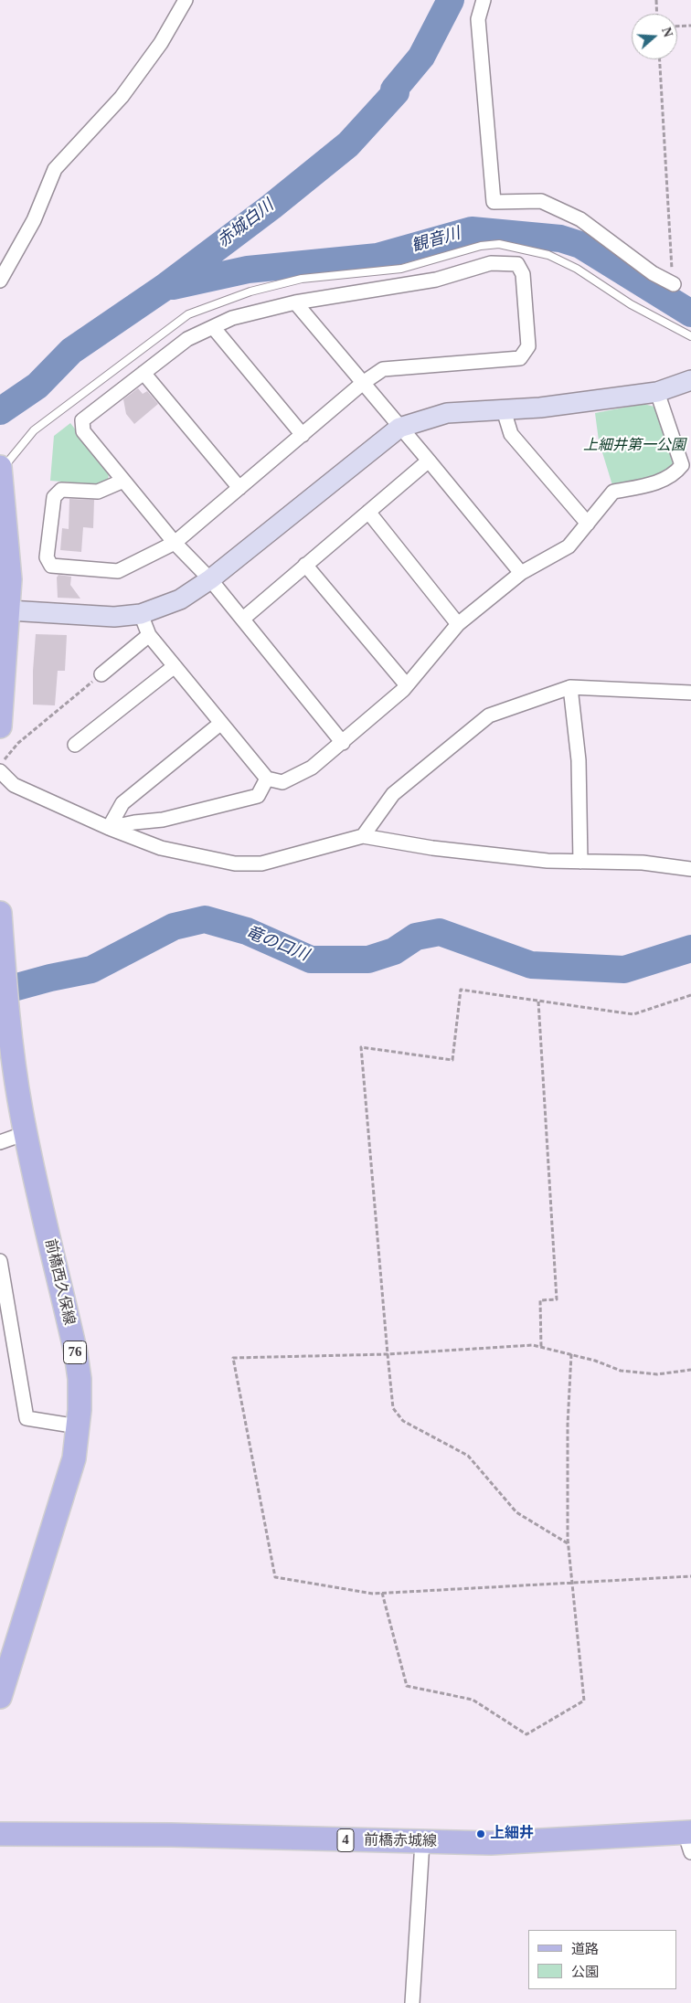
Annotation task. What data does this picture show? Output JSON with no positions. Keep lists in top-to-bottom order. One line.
{"streets":{"main road":["前橋西久保線","76","4","前橋赤城線"]},"water":["赤城白川","観音川","竜の口川"],"parks":["上細井第一公園"],"places":["上細井"],"legend":["道路","公園"],"north":"right"}
